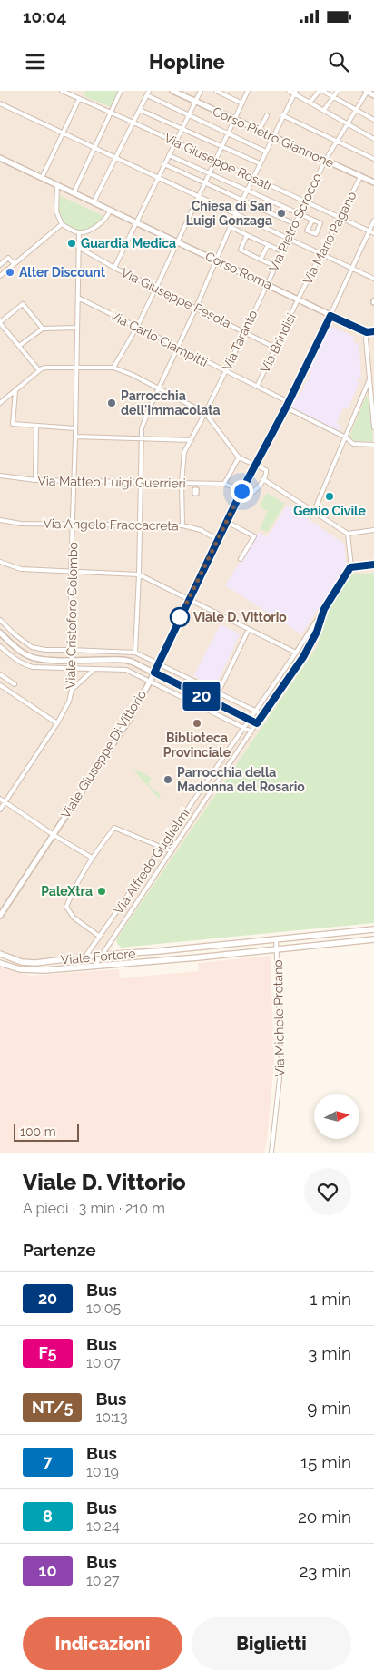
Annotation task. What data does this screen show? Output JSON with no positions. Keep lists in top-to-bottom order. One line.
{"streets":{"main road":["Viale Fortore"],"street":["Corso Pietro Giannone","Via Giuseppe Rosati","Via Pietro Scrocco","Via Mario Pagano","Corso Roma","Via Giuseppe Pesola","Via Carlo Ciampitti","Via Taranto","Via Brindisi","Via Matteo Luigi Guerrieri","Via Angelo Fraccacreta","Viale Cristoforo Colombo","Viale Giuseppe Di Vittorio","Via Alfredo Guglielmi","Via Michele Protano"]},"crossings":[["Corso Pietro Giannone","Via Pietro Scrocco"],["Corso Pietro Giannone","Via Mario Pagano"],["Via Giuseppe Rosati","Via Pietro Scrocco"],["Via Giuseppe Rosati","Via Mario Pagano"],["Via Pietro Scrocco","Corso Roma"],["Via Pietro Scrocco","Via Taranto"],["Via Mario Pagano","Corso Roma"],["Via Mario Pagano","Via Brindisi"],["Corso Roma","Via Taranto"],["Corso Roma","Via Brindisi"],["Corso Roma","Viale Giuseppe Di Vittorio"],["Via Giuseppe Pesola","Via Taranto"],["Via Giuseppe Pesola","Via Brindisi"],["Via Giuseppe Pesola","Viale Cristoforo Colombo"],["Via Carlo Ciampitti","Via Taranto"],["Via Carlo Ciampitti","Via Brindisi"],["Via Carlo Ciampitti","Viale Cristoforo Colombo"],["Via Carlo Ciampitti","Viale Giuseppe Di Vittorio"],["Via Taranto","Via Matteo Luigi Guerrieri"],["Via Taranto","Via Angelo Fraccacreta"],["Via Matteo Luigi Guerrieri","Viale Cristoforo Colombo"],["Via Angelo Fraccacreta","Viale Cristoforo Colombo"],["Via Angelo Fraccacreta","Viale Giuseppe Di Vittorio"],["Via Alfredo Guglielmi","Viale Fortore"],["Viale Fortore","Via Michele Protano"]],"places":["Chiesa di San Luigi Gonzaga","Guardia Medica","Alter Discount","Parrocchia dell'Immacolata","Genio Civile","Viale D. Vittorio","Biblioteca Provinciale","Parrocchia della Madonna del Rosario","PaleXtra"],"lines":["bus line 20"],"scale_bar":"100 m","north":"right","page":{"status":"10:04","header":"Hopline","on_map":"20","scale":"100 m","heading":[["Viale D. Vittorio","A piedi · 3 min · 210 m"],"Partenze"],"list":[{"mark":"20","name":"Bus","note":"10:05","value":"1 min"},{"mark":"F5","name":"Bus","note":"10:07","value":"3 min"},{"mark":"NT/5","name":"Bus","note":"10:13","value":"9 min"},{"mark":"7","name":"Bus","note":"10:19","value":"15 min"},{"mark":"8","name":"Bus","note":"10:24","value":"20 min"},{"mark":"10","name":"Bus","note":"10:27","value":"23 min"}],"buttons":["Indicazioni","Biglietti"]}}
